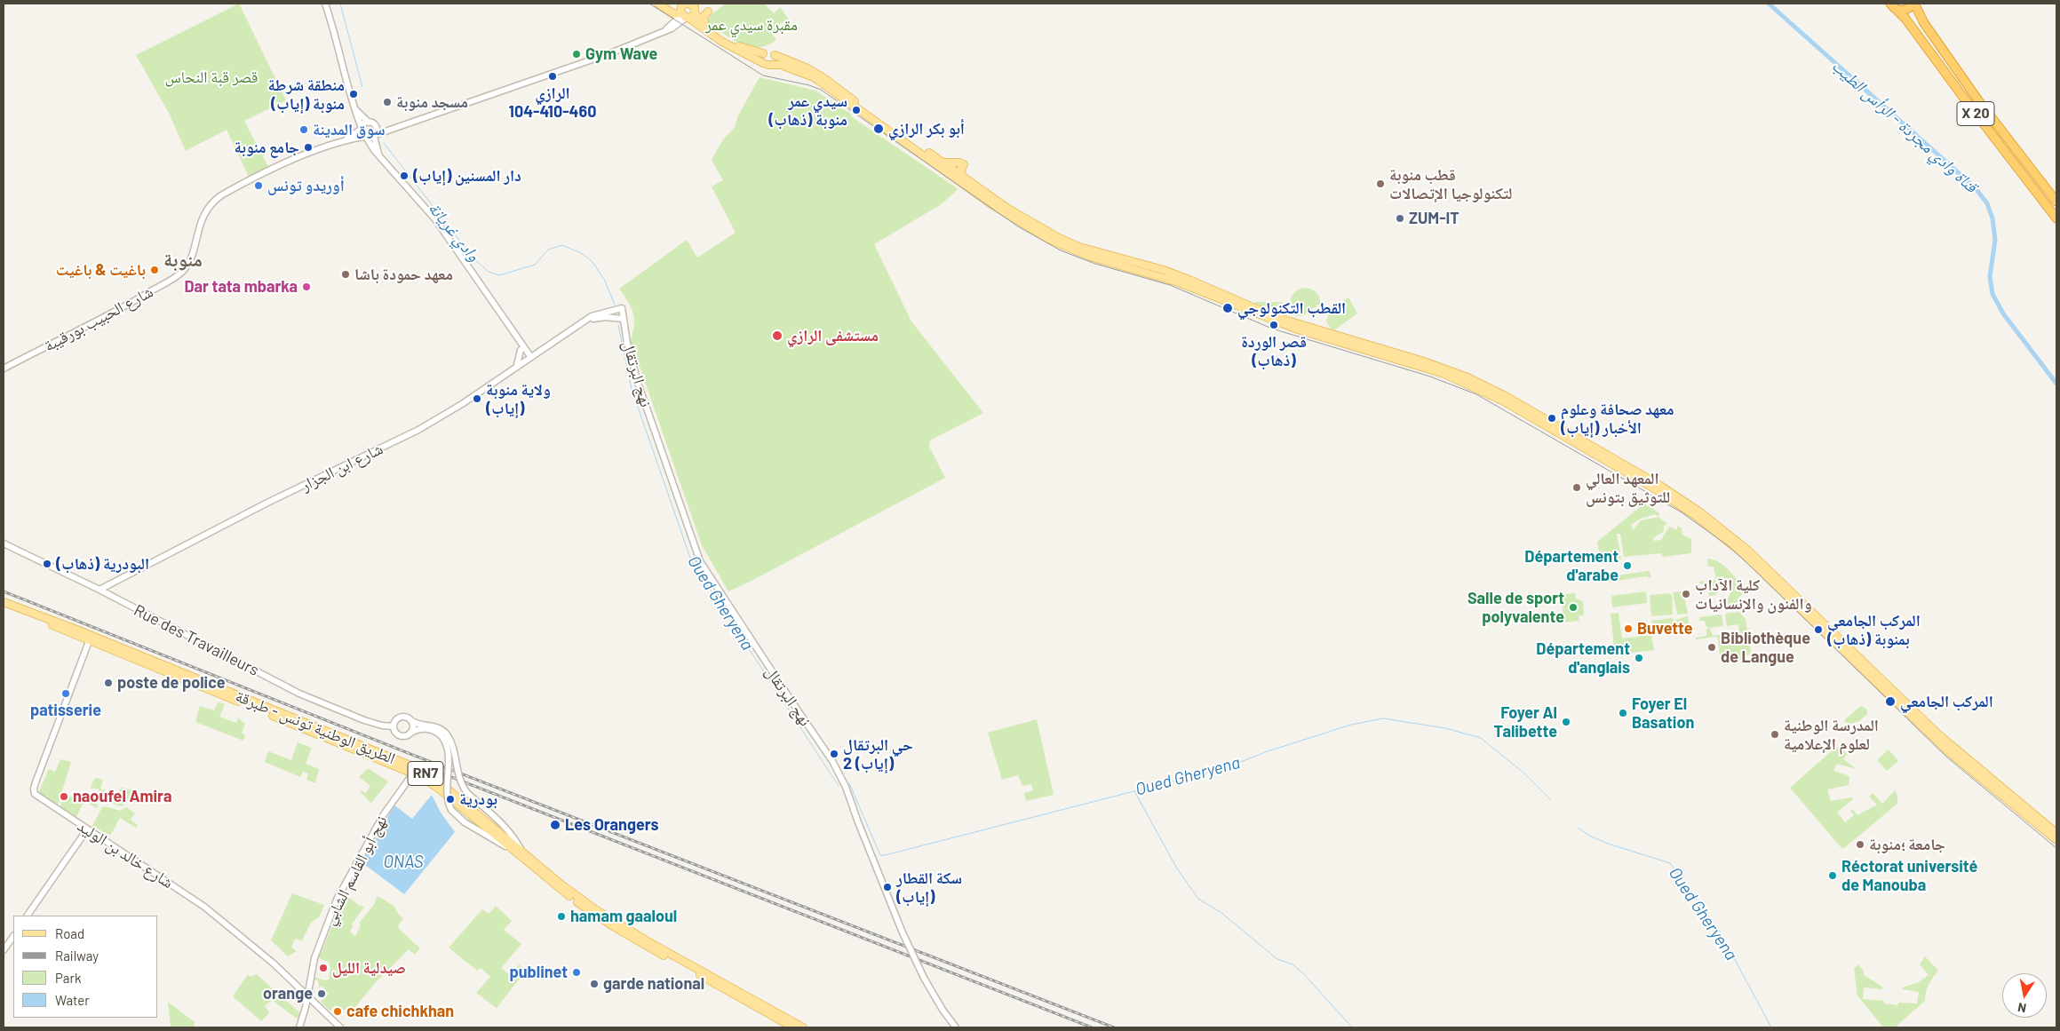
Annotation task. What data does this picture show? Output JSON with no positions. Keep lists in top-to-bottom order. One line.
{"streets":{"highway":["X 20"],"main road":["الطريق الوطنية تونس - طبرقة","RN7"],"street":["شارع الحبيب بورقيبة","نهج البرتقال","شارع ابن الجزار","Rue des Travailleurs","شارع خالد بن الوليد","نهج أبو القاسم الشابي"]},"crossings":[["نهج البرتقال","شارع ابن الجزار"],["شارع ابن الجزار","Rue des Travailleurs"],["الطريق الوطنية تونس - طبرقة","شارع خالد بن الوليد"],["الطريق الوطنية تونس - طبرقة","نهج أبو القاسم الشابي"],["شارع خالد بن الوليد","نهج أبو القاسم الشابي"]],"districts":["منوبة"],"water":["قناة وادي مجردة - الرأس الطيب","وادي غريانة","Oued Gheryena","ONAS"],"parks":["مقبرة سيدي عمر","قصر قبة النحاس"],"places":["Gym Wave","الرازي 104-410-460","منطقة شرطة منوبة (إياب)","مسجد منوبة","سيدي عمر منوبة (ذهاب)","أبو بكر الرازي","سوق المدينة","جامع منوبة","دار المسنين (إياب)","قطب منوبة لتكنولوجيا الإتصالات","أوريدو تونس","ZUM-IT","باغيت & باغيت","معهد حمودة باشا","Dar tata mbarka","القطب التكنولوجي","قصر الوردة (ذهاب)","مستشفى الرازي","ولاية منوبة (إياب)","معهد صحافة وعلوم الأخبار (إياب)","المعهد العالي للتوثيق بتونس","البودرية (ذهاب)","Département d'arabe","كلية الآداب والفنون والإنسانيات","Salle de sport polyvalente","Buvette","المركب الجامعي بمنوبة (ذهاب)","Bibliothèque de Langue","Département d'anglais","poste de police","patisserie","المركب الجامعي","Foyer El Basation","Foyer Al Talibette","المدرسة الوطنية لعلوم الإعلامية","حي البرتقال 2 (إياب)","naoufel Amira","بودرية","Les Orangers","جامعة ؛منوبة","Réctorat université de Manouba","سكة القطار (إياب)","hamam gaaloul","صيدلية الليل","publinet","garde national","orange","cafe chichkhan"],"legend":["Road","Railway","Park","Water"],"north":"bottom"}
